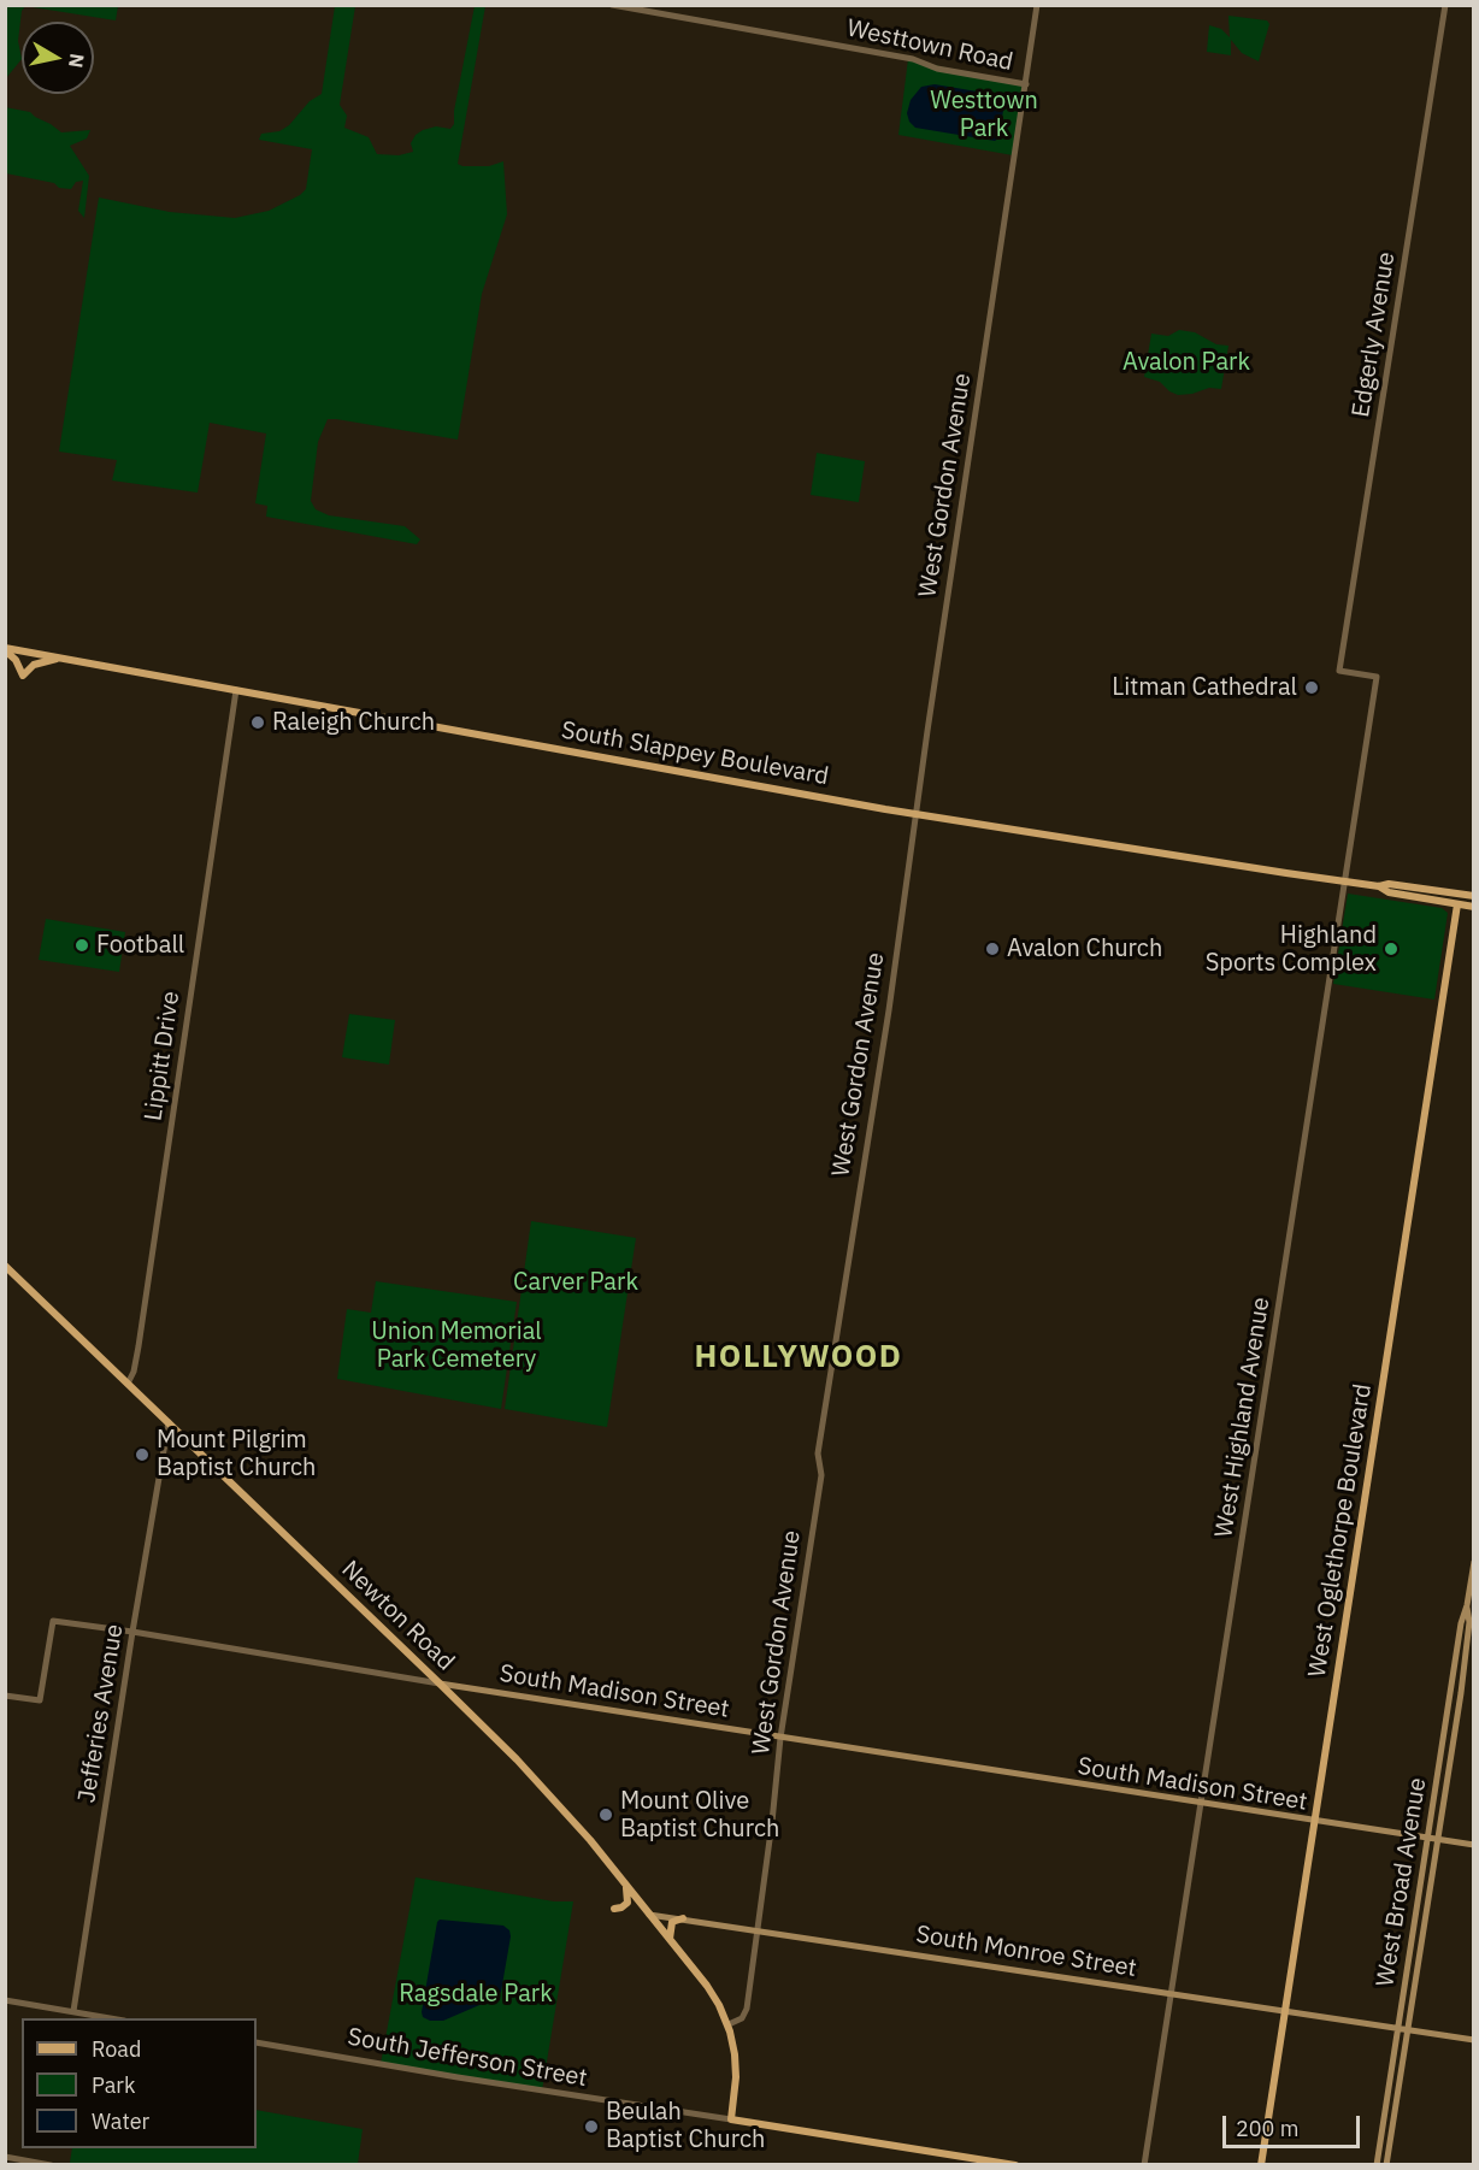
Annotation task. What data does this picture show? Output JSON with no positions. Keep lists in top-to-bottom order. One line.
{"streets":{"main road":["South Slappey Boulevard","West Oglethorpe Boulevard","Newton Road","South Madison Street","West Broad Avenue","South Monroe Street","South Jefferson Street"],"street":["Westtown Road","Edgerly Avenue","West Gordon Avenue","Lippitt Drive","West Highland Avenue","Jefferies Avenue"]},"crossings":[["Westtown Road","West Gordon Avenue"],["Edgerly Avenue","West Highland Avenue"],["West Gordon Avenue","South Slappey Boulevard"],["West Gordon Avenue","Newton Road"],["West Gordon Avenue","South Madison Street"],["West Gordon Avenue","South Monroe Street"],["South Slappey Boulevard","Lippitt Drive"],["South Slappey Boulevard","West Highland Avenue"],["South Slappey Boulevard","West Oglethorpe Boulevard"],["Lippitt Drive","Newton Road"],["West Highland Avenue","South Madison Street"],["West Highland Avenue","South Monroe Street"],["West Oglethorpe Boulevard","South Madison Street"],["West Oglethorpe Boulevard","South Monroe Street"],["Newton Road","South Madison Street"],["Newton Road","Jefferies Avenue"],["Newton Road","South Monroe Street"],["South Madison Street","Jefferies Avenue"],["South Madison Street","West Broad Avenue"],["West Broad Avenue","South Monroe Street"]],"districts":["HOLLYWOOD"],"parks":["Westtown Park","Avalon Park","Carver Park","Union Memorial Park Cemetery","Ragsdale Park"],"places":["Litman Cathedral","Raleigh Church","Football","Avalon Church","Highland Sports Complex","Mount Pilgrim Baptist Church","Mount Olive Baptist Church","Beulah Baptist Church"],"legend":["Road","Park","Water"],"scale_bar":"200 m","north":"right"}
